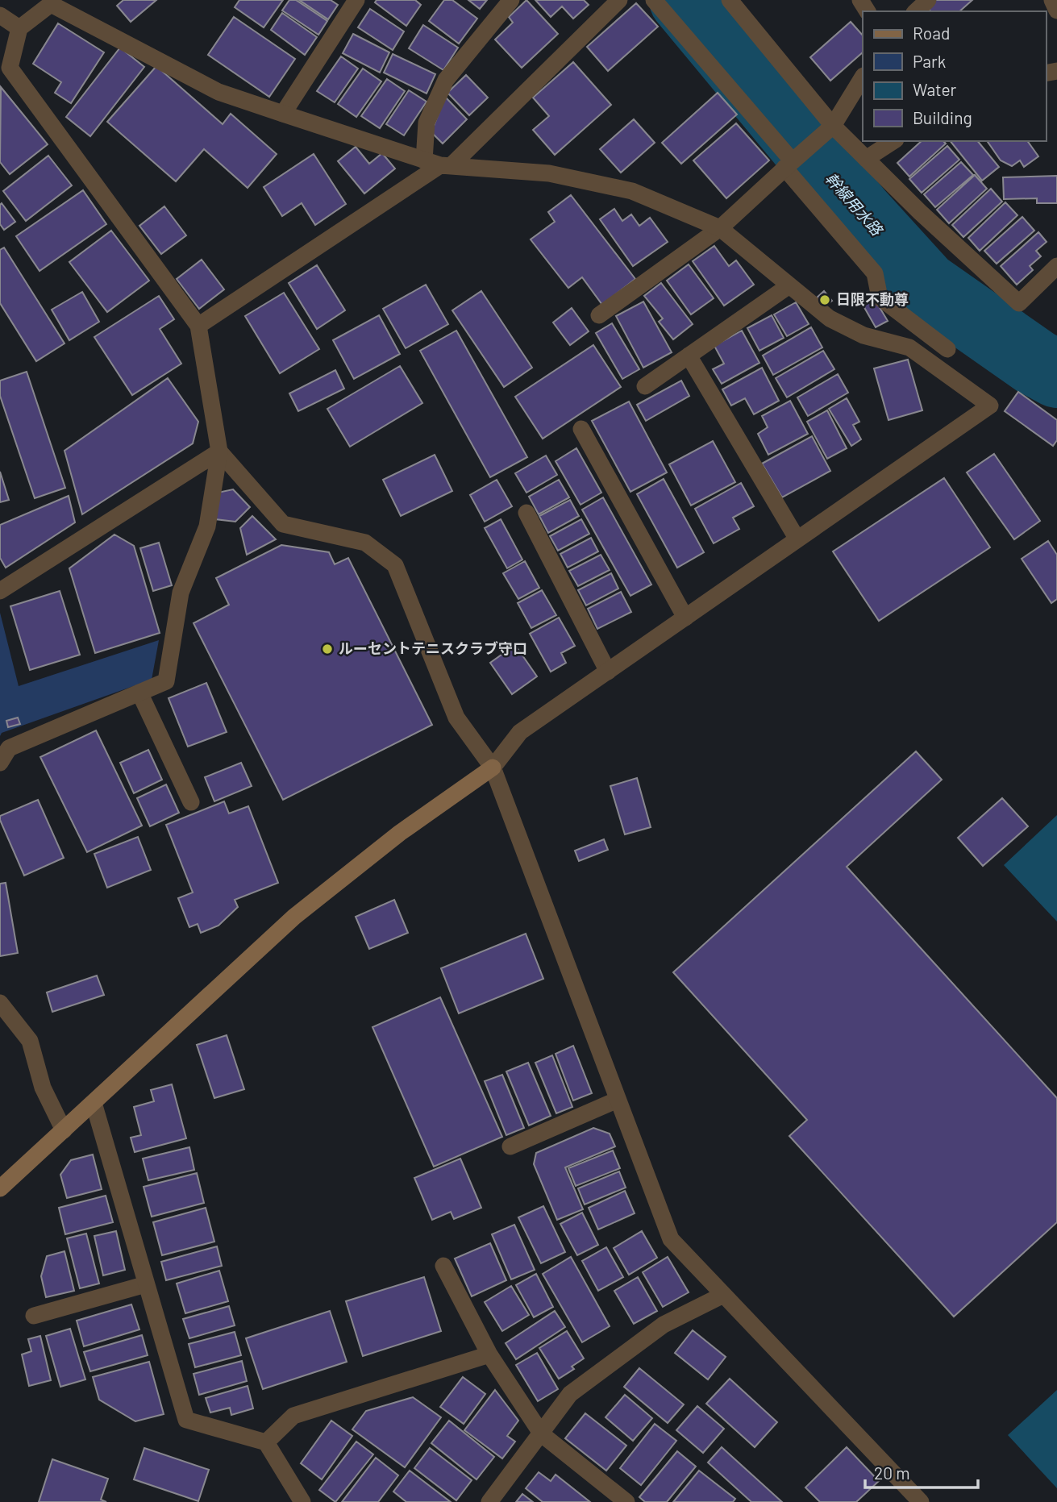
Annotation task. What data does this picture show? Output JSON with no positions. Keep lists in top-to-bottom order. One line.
{"water":["幹線用水路"],"places":["日限不動尊","ルーセントテニスクラブ守口"],"legend":["Road","Park","Water","Building"],"scale_bar":"20 m"}
